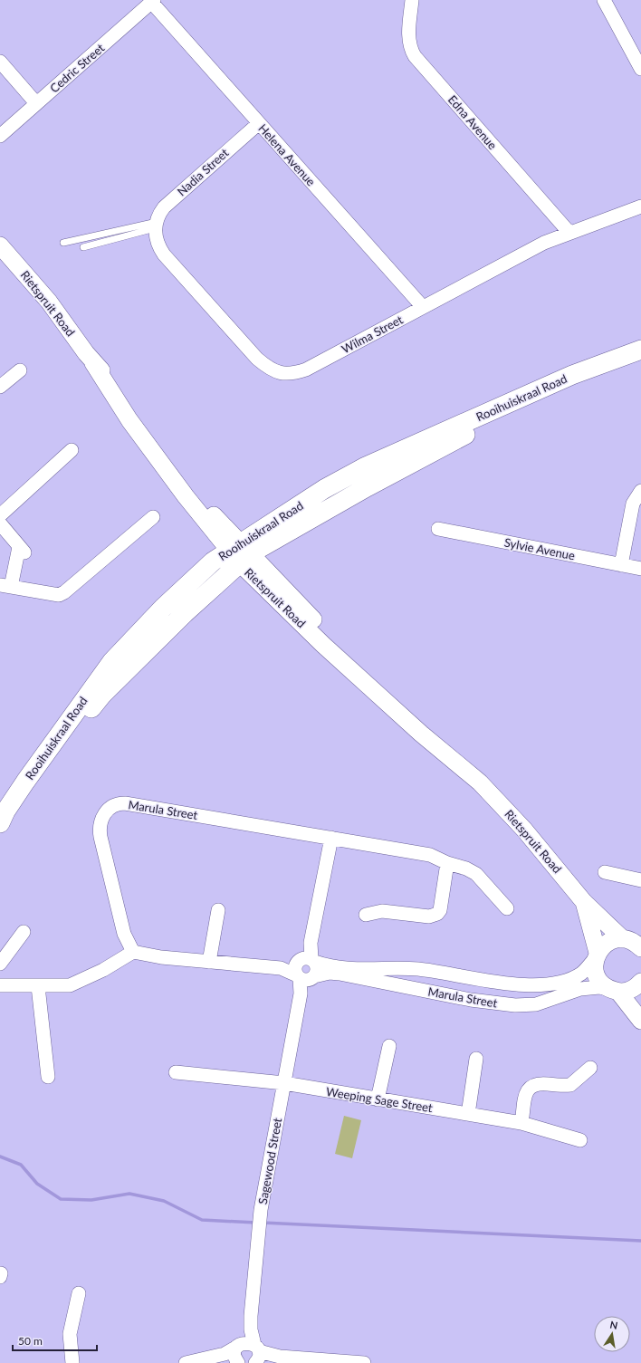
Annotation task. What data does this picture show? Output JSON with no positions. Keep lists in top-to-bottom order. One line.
{"streets":{"main road":["Rooihuiskraal Road"],"street":["Cedric Street","Edna Avenue","Helena Avenue","Nadia Street","Rietspruit Road","Wilma Street","Sylvie Avenue","Marula Street","Weeping Sage Street","Sagewood Street"]},"crossings":[["Cedric Street","Helena Avenue"],["Edna Avenue","Wilma Street"],["Helena Avenue","Nadia Street"],["Helena Avenue","Wilma Street"],["Nadia Street","Wilma Street"],["Rietspruit Road","Rooihuiskraal Road"],["Rietspruit Road","Marula Street"],["Marula Street","Sagewood Street"],["Weeping Sage Street","Sagewood Street"]],"scale_bar":"50 m","north":"top"}
